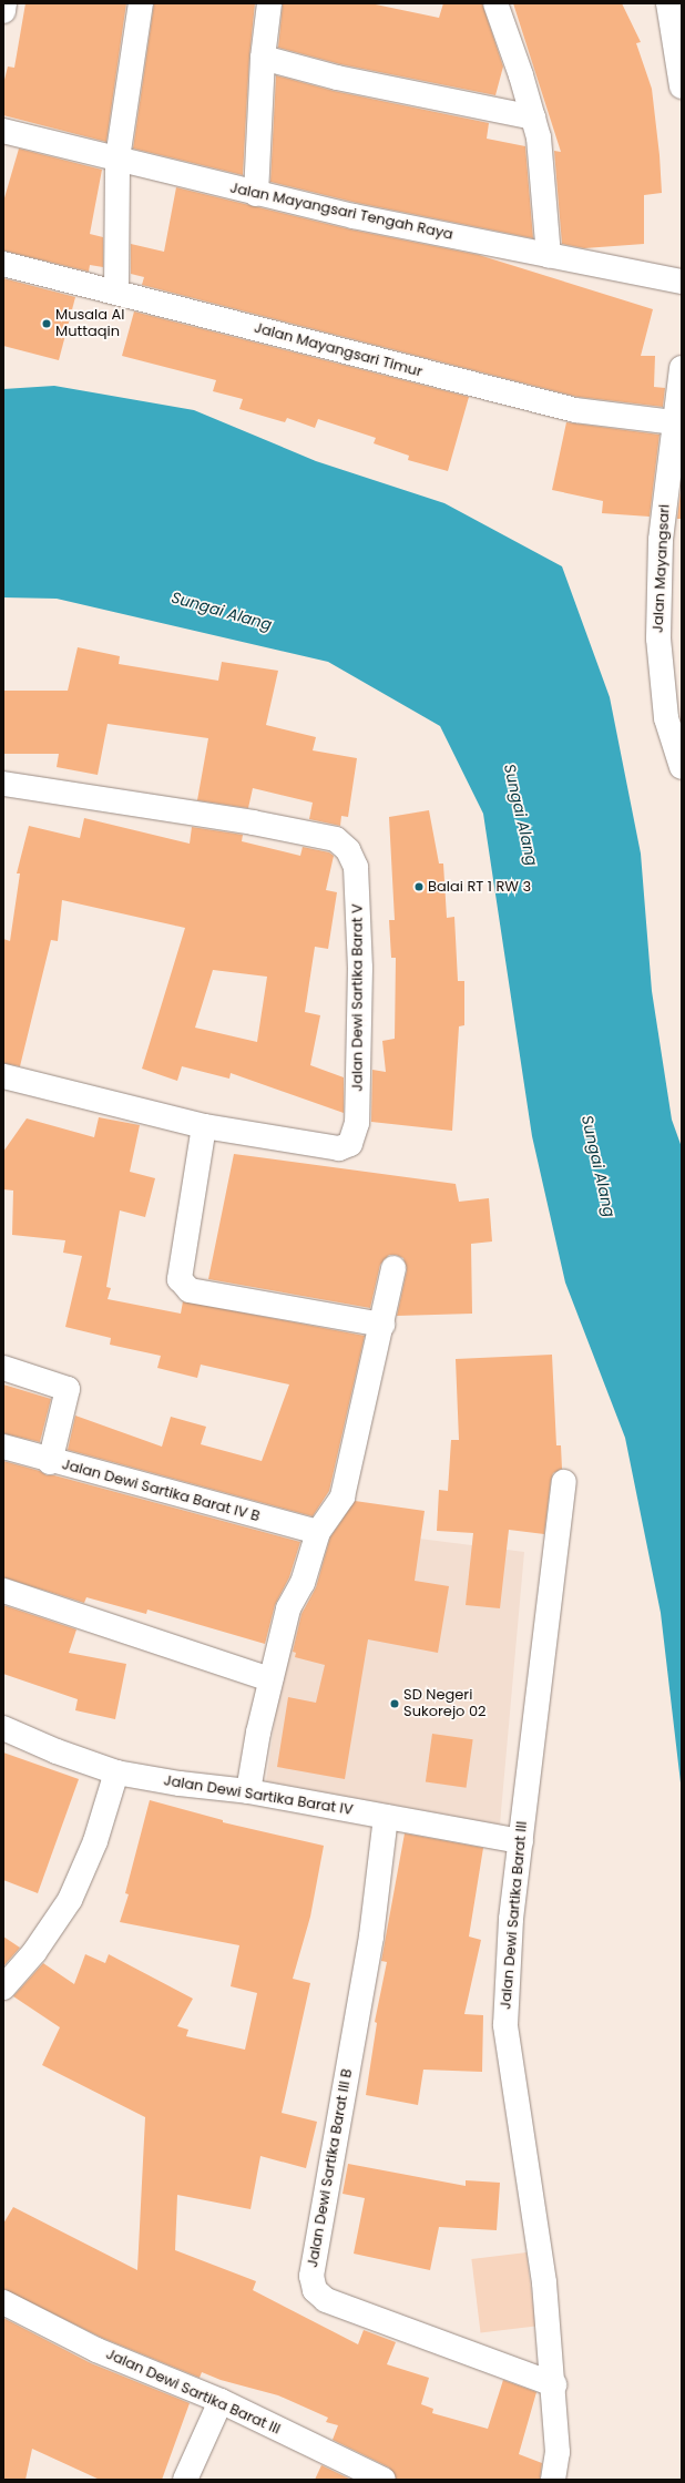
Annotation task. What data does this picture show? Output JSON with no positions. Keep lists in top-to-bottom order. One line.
{"streets":{"street":["Jalan Mayangsari Tengah Raya","Jalan Mayangsari Timur","Jalan Mayangsari","Jalan Dewi Sartika Barat V","Jalan Dewi Sartika Barat IV B","Jalan Dewi Sartika Barat IV","Jalan Dewi Sartika Barat III","Jalan Dewi Sartika Barat III B"]},"crossings":[["Jalan Mayangsari Timur","Jalan Mayangsari"],["Jalan Dewi Sartika Barat IV","Jalan Dewi Sartika Barat III"],["Jalan Dewi Sartika Barat IV","Jalan Dewi Sartika Barat III B"],["Jalan Dewi Sartika Barat III","Jalan Dewi Sartika Barat III B"]],"water":["Sungai Alang"],"places":["Musala Al Muttaqin","Balai RT 1 RW 3","SD Negeri Sukorejo 02"]}
